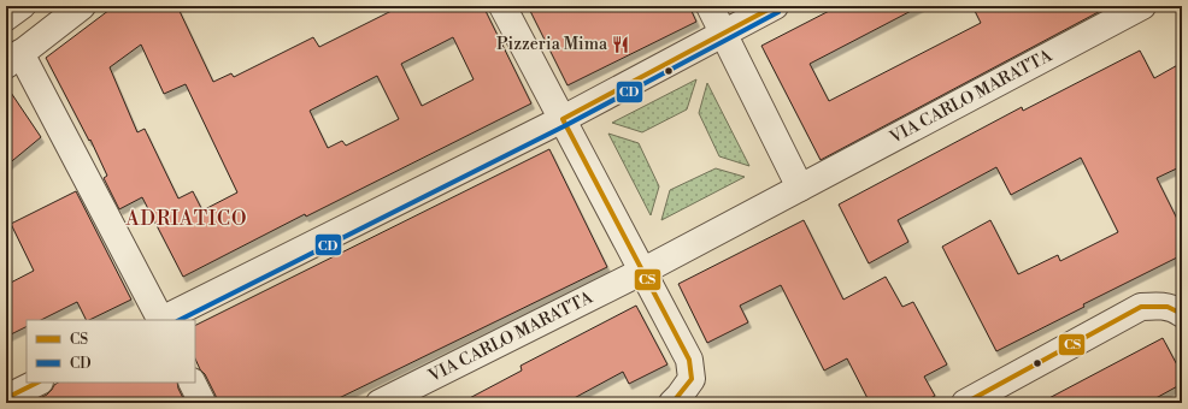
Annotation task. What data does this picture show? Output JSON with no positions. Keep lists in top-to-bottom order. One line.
{"streets":{"street":["VIA CARLO MARATTA"]},"districts":["ADRIATICO"],"places":{"restaurant":["Pizzeria Mima"]},"lines":["transit line CS","transit line CD"],"legend":["CS","CD"]}
